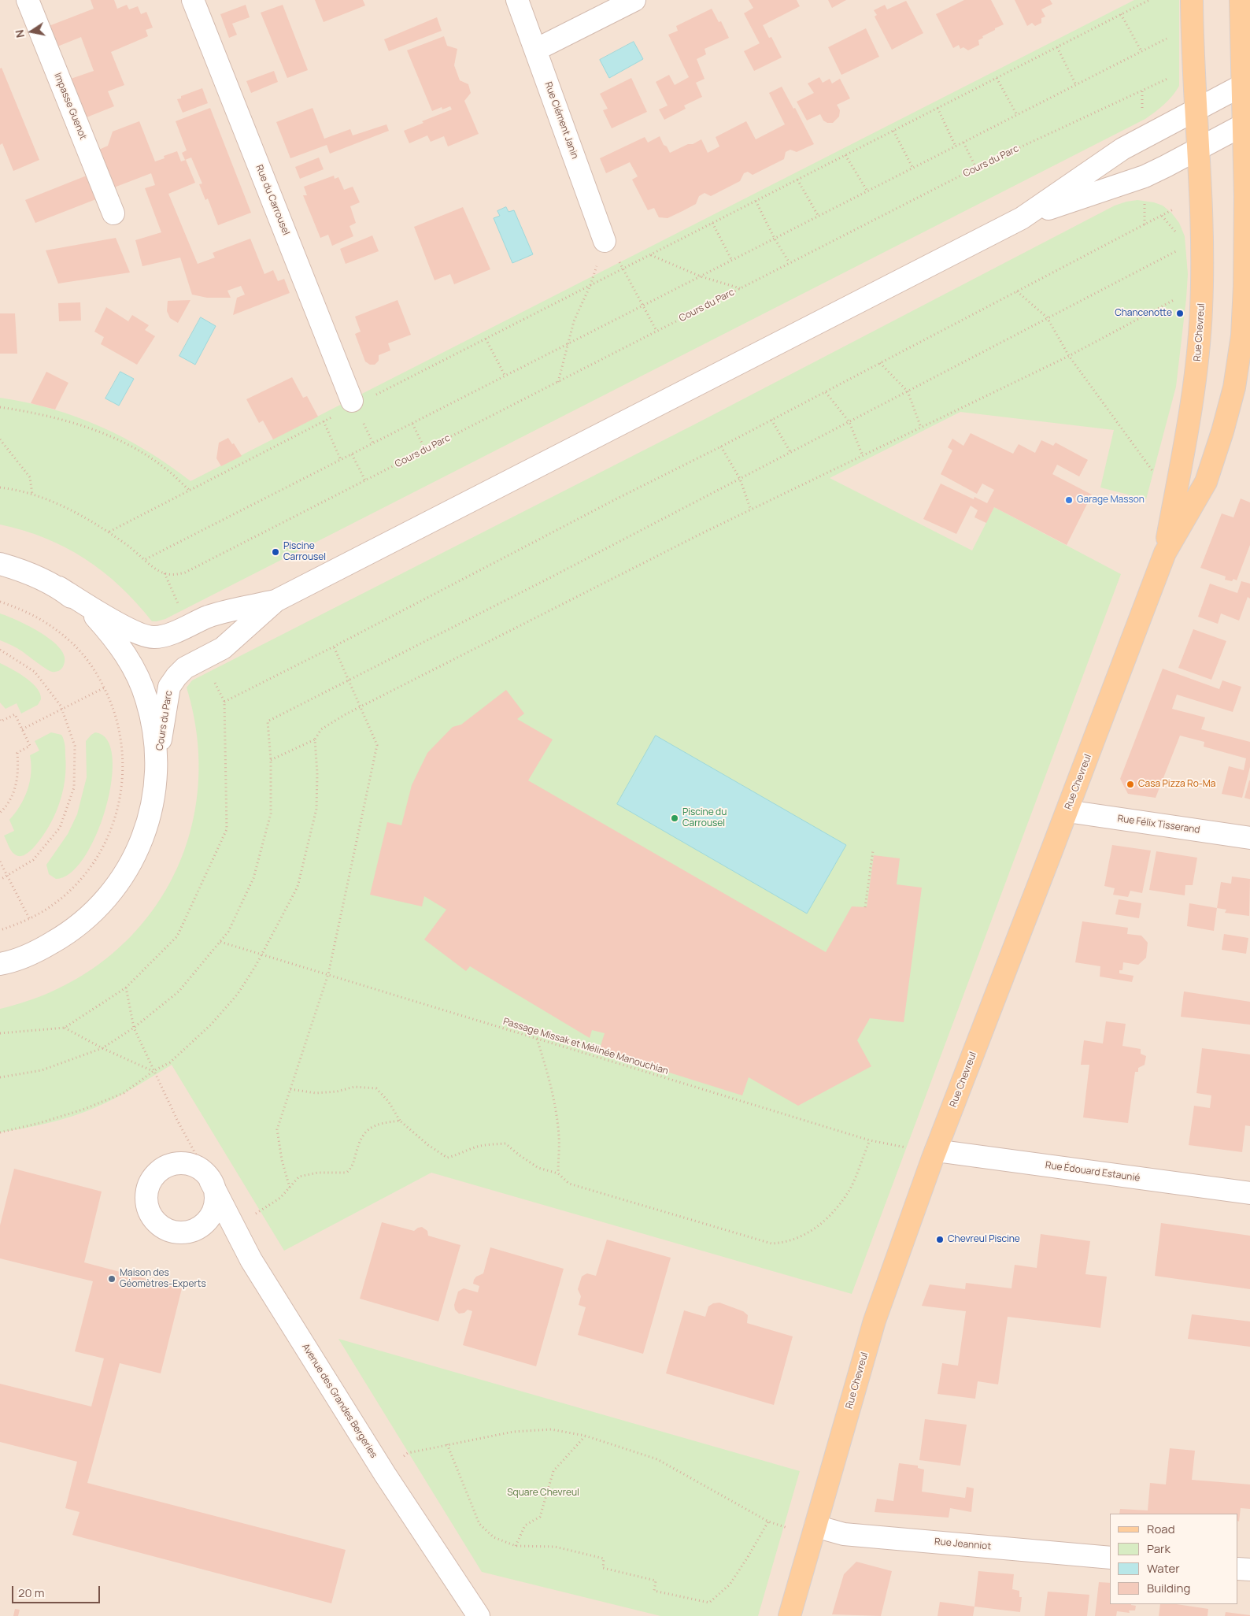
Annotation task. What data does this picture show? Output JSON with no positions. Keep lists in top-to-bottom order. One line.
{"streets":{"main road":["Rue Chevreul"],"street":["Impasse Guenot","Rue Clément Janin","Cours du Parc","Rue du Carrousel","Rue Félix Tisserand","Rue Édouard Estaunié","Avenue des Grandes Bergeries","Rue Jeanniot"],"path":["Passage Missak et Mélinée Manouchian"]},"crossings":[["Cours du Parc","Rue Chevreul"],["Rue Chevreul","Rue Félix Tisserand"],["Rue Chevreul","Rue Édouard Estaunié"],["Rue Chevreul","Rue Jeanniot"]],"parks":["Square Chevreul"],"places":["Chancenotte","Garage Masson","Piscine Carrousel","Casa Pizza Ro-Ma","Piscine du Carrousel","Chevreul Piscine","Maison des Géomètres-Experts"],"legend":["Road","Park","Water","Building"],"scale_bar":"20 m","north":"left"}
